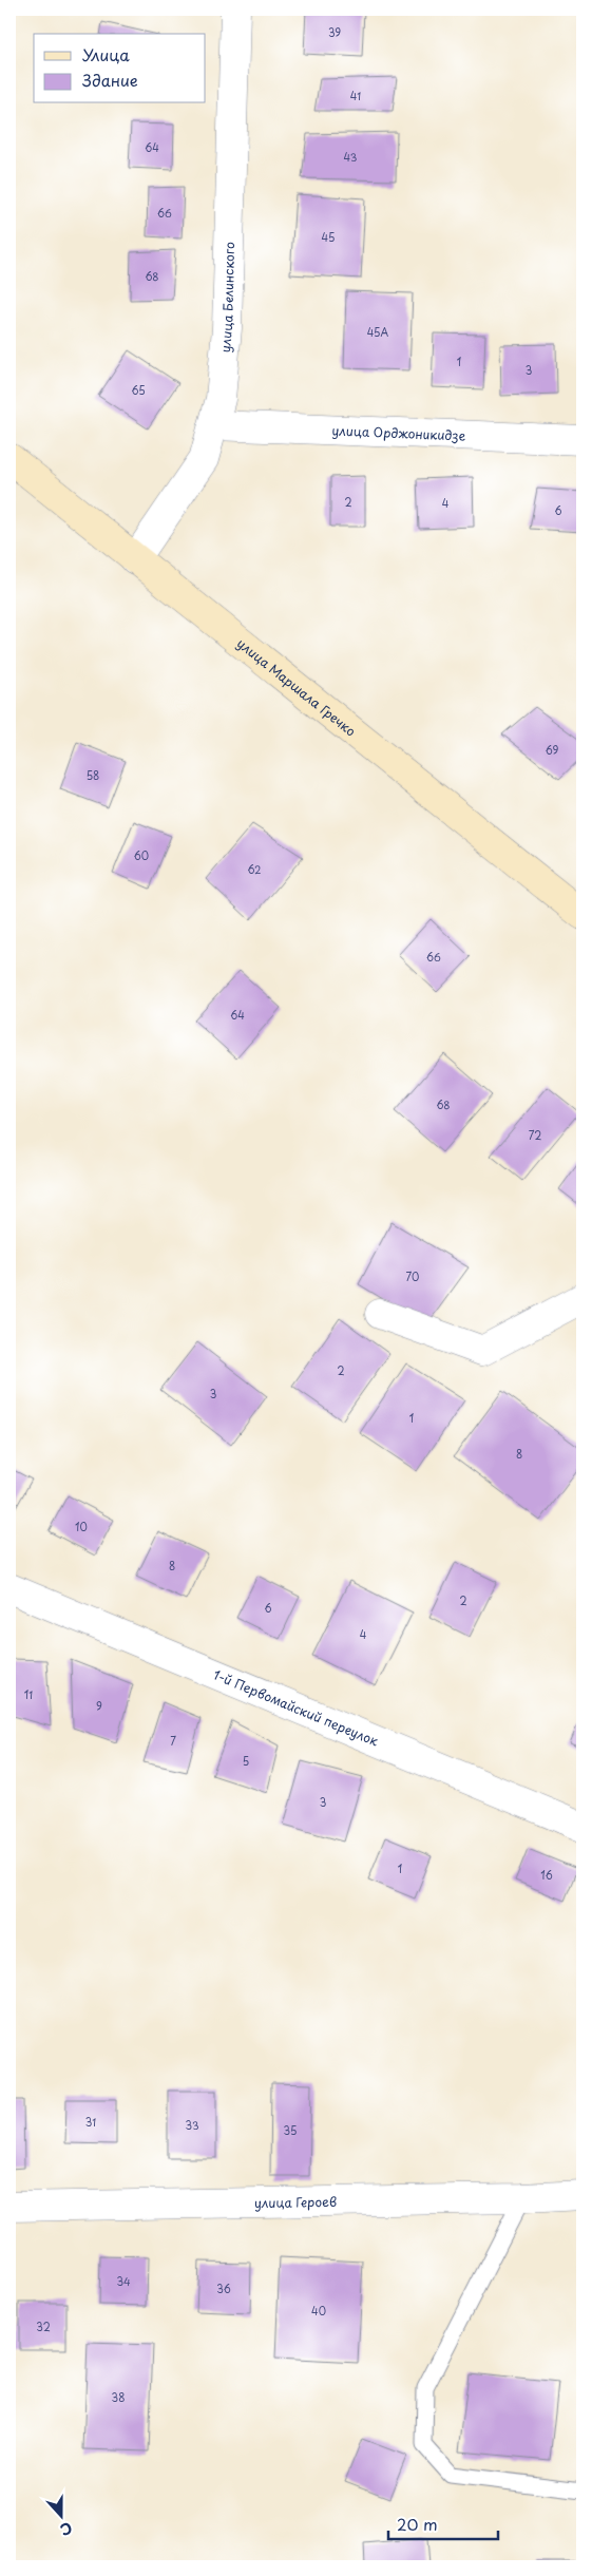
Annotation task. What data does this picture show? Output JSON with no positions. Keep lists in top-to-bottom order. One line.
{"streets":{"main road":["улица Маршала Гречко"],"street":["улица Белинского","улица Орджоникидзе","1-й Первомайский переулок","улица Героев"]},"crossings":[["улица Белинского","улица Орджоникидзе"],["улица Белинского","улица Маршала Гречко"]],"house_numbers":["39","41","64","43","66","45","68","45А","1","3","65","2","4","6","69","58","60","62","66","64","68","72","70","2","3","1","8","10","8","2","6","4","11","9","7","5","3","1","16","31","33","35","34","36","40","32","38"],"legend":["Улица","Здание"],"scale_bar":"20 m","north":"bottom"}
